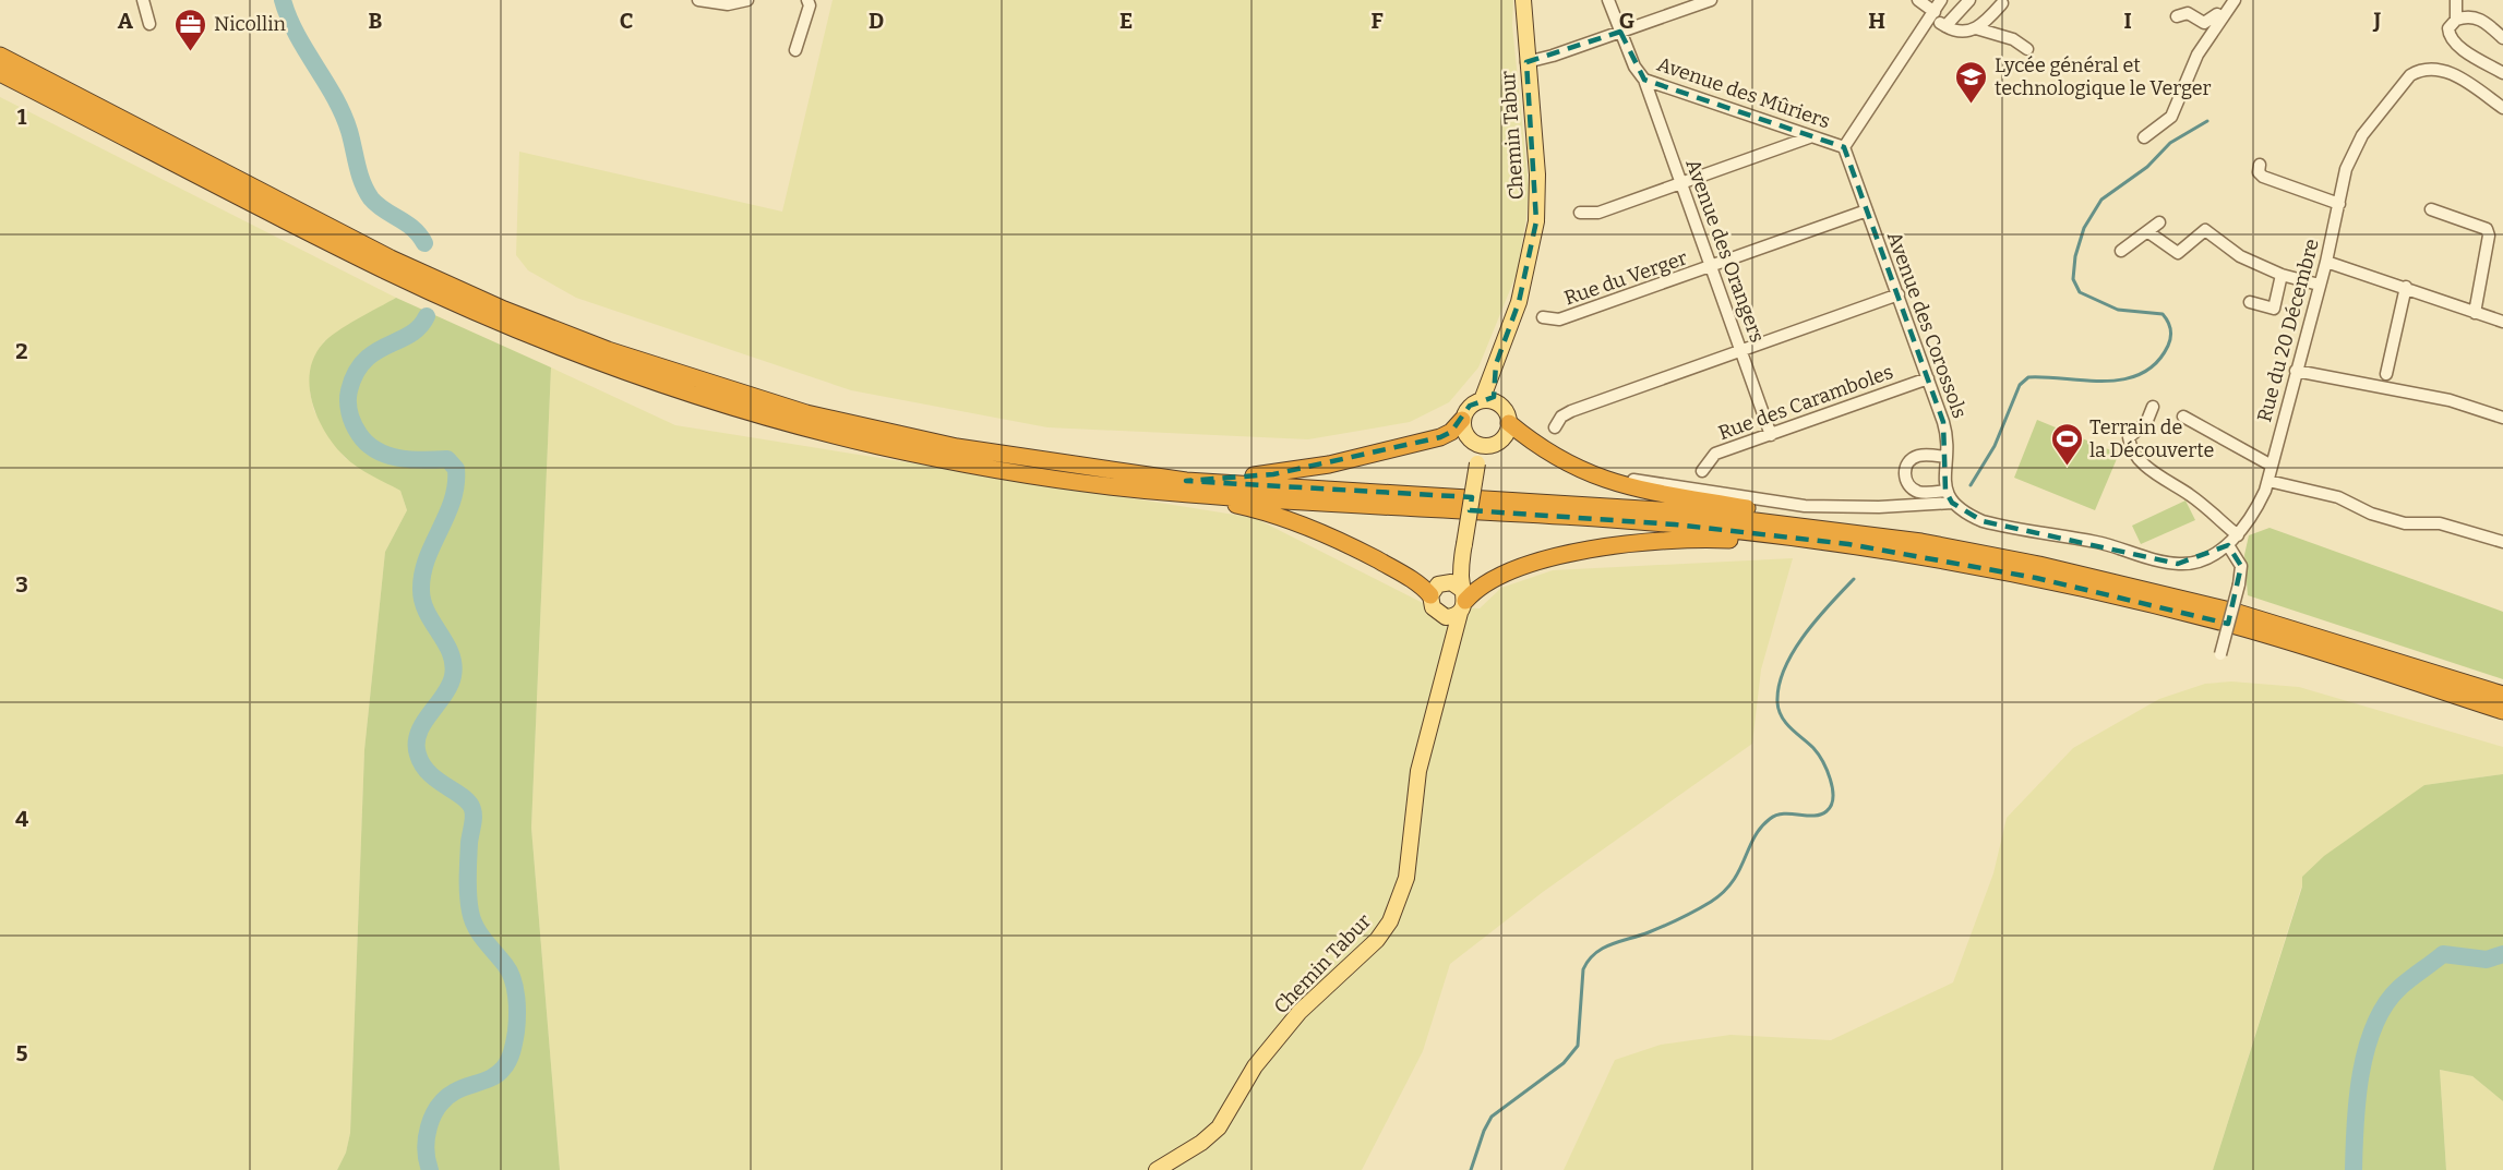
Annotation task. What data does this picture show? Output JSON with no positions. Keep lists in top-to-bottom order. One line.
{"streets":{"main road":["Chemin Tabur"],"street":["Avenue des Mûriers","Avenue des Orangers","Rue du Verger","Avenue des Corossols","Rue du 20 Décembre","Rue des Caramboles"]},"crossings":[["Avenue des Mûriers","Avenue des Orangers"],["Avenue des Mûriers","Avenue des Corossols"],["Avenue des Orangers","Rue du Verger"],["Avenue des Orangers","Rue des Caramboles"],["Rue du Verger","Avenue des Corossols"],["Avenue des Corossols","Rue du 20 Décembre"],["Avenue des Corossols","Rue des Caramboles"]],"places":{"office":["Nicollin"],"school or university":["Lycée général et technologique le Verger"],"sports":["Terrain de la Découverte"]},"grid":{"columns":["A","B","C","D","E","F","G","H","I","J"],"rows":["1","2","3","4","5"]}}
